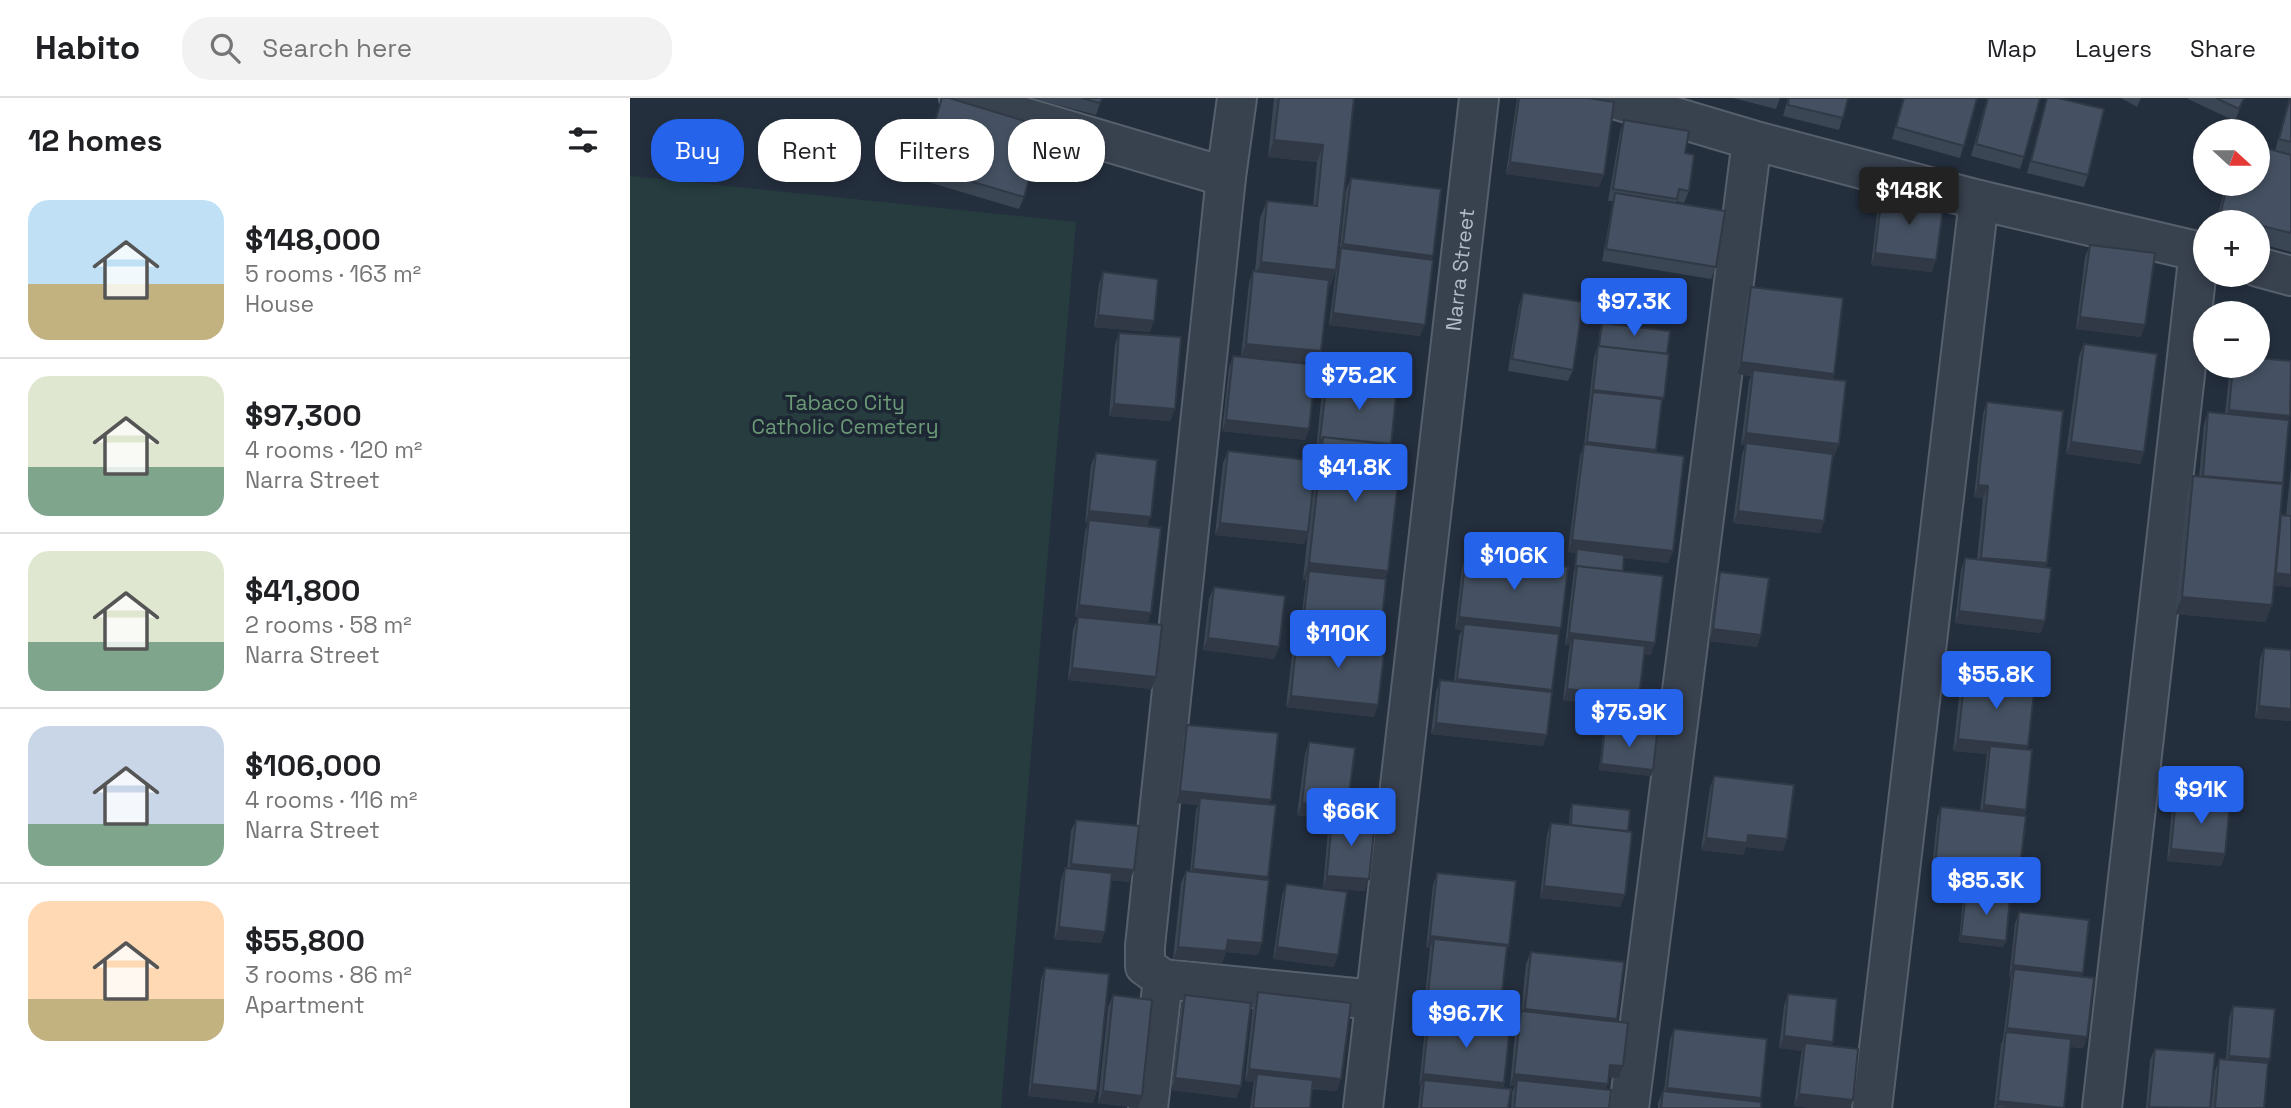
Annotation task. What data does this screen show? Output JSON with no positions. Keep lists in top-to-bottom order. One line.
{"streets":{"street":["Narra Street"]},"parks":["Tabaco City Catholic Cemetery"],"north":"right","page":{"header":"Habito","search":"Search here","nav":["Map","Layers","Share"],"heading":"12 homes","map_buttons":["+","−"],"chip":["Buy","Rent","Filters","New"],"price":["$148K","$97.3K","$75.2K","$41.8K","$106K","$110K","$55.8K","$75.9K","$91K","$66K","$85.3K","$96.7K"],"list":[{"name":"$148,000","note":"5 rooms · 163 m² · House"},{"name":"$97,300","note":"4 rooms · 120 m² · Narra Street"},{"name":"$41,800","note":"2 rooms · 58 m² · Narra Street"},{"name":"$106,000","note":"4 rooms · 116 m² · Narra Street"},{"name":"$55,800","note":"3 rooms · 86 m² · Apartment"}]}}
